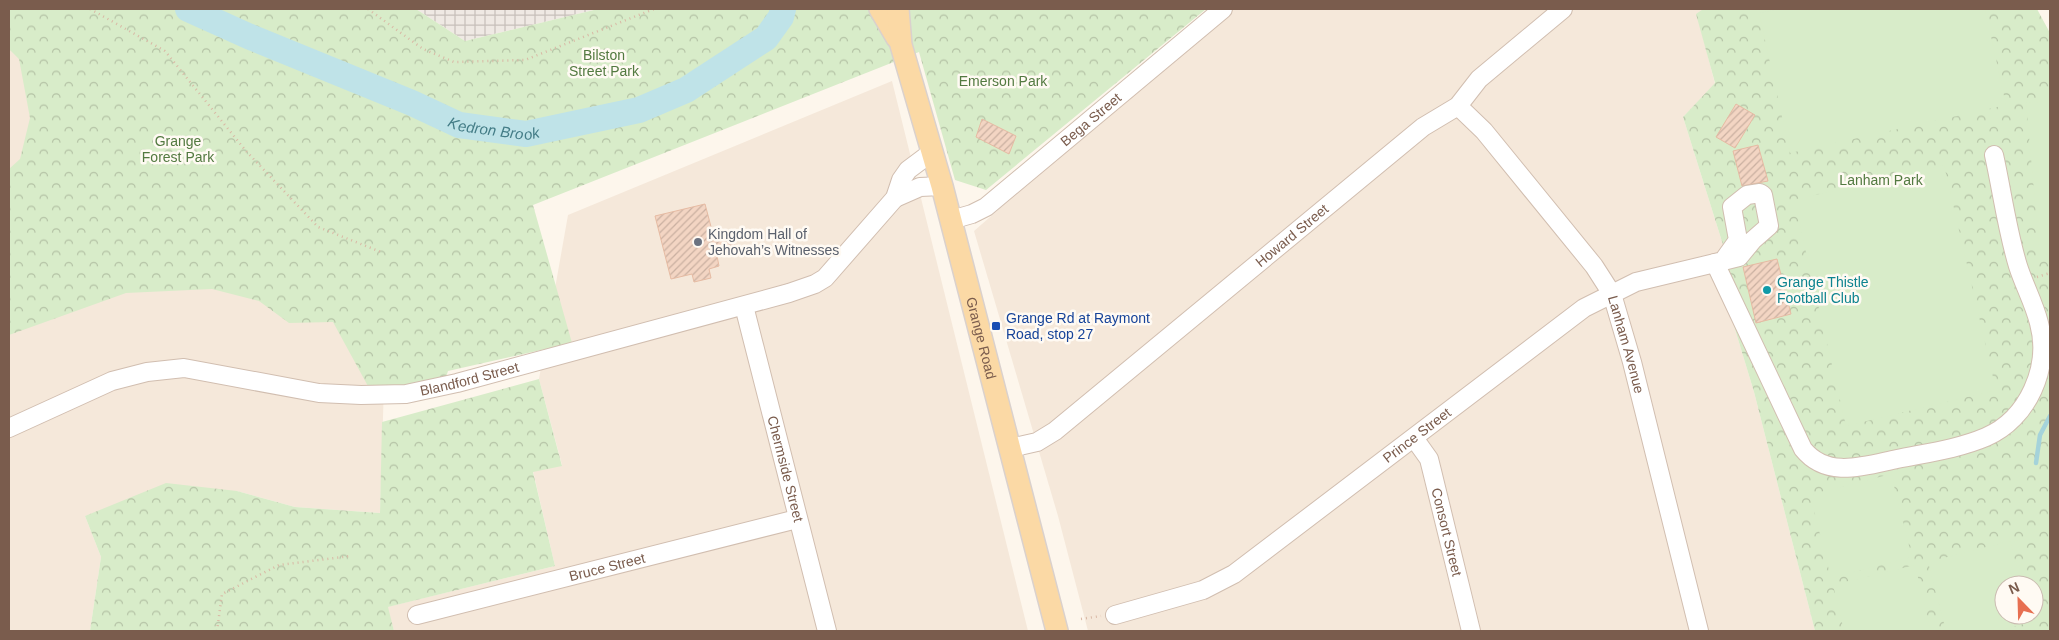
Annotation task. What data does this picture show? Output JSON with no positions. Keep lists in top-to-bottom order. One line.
{"streets":{"main road":["Grange Road"],"street":["Bega Street","Howard Street","Lanham Avenue","Blandford Street","Prince Street","Chermside Street","Consort Street","Bruce Street"]},"crossings":[["Bega Street","Grange Road"],["Howard Street","Grange Road"],["Howard Street","Lanham Avenue"],["Grange Road","Blandford Street"],["Lanham Avenue","Prince Street"],["Blandford Street","Chermside Street"],["Prince Street","Consort Street"],["Chermside Street","Bruce Street"]],"water":["Kedron Brook"],"parks":["Bilston Street Park","Emerson Park","Grange Forest Park","Lanham Park"],"places":{"other":["Kingdom Hall of Jehovah’s Witnesses","Grange Thistle Football Club"],"transit":["Grange Rd at Raymont Road, stop 27"]},"north":"top left"}
